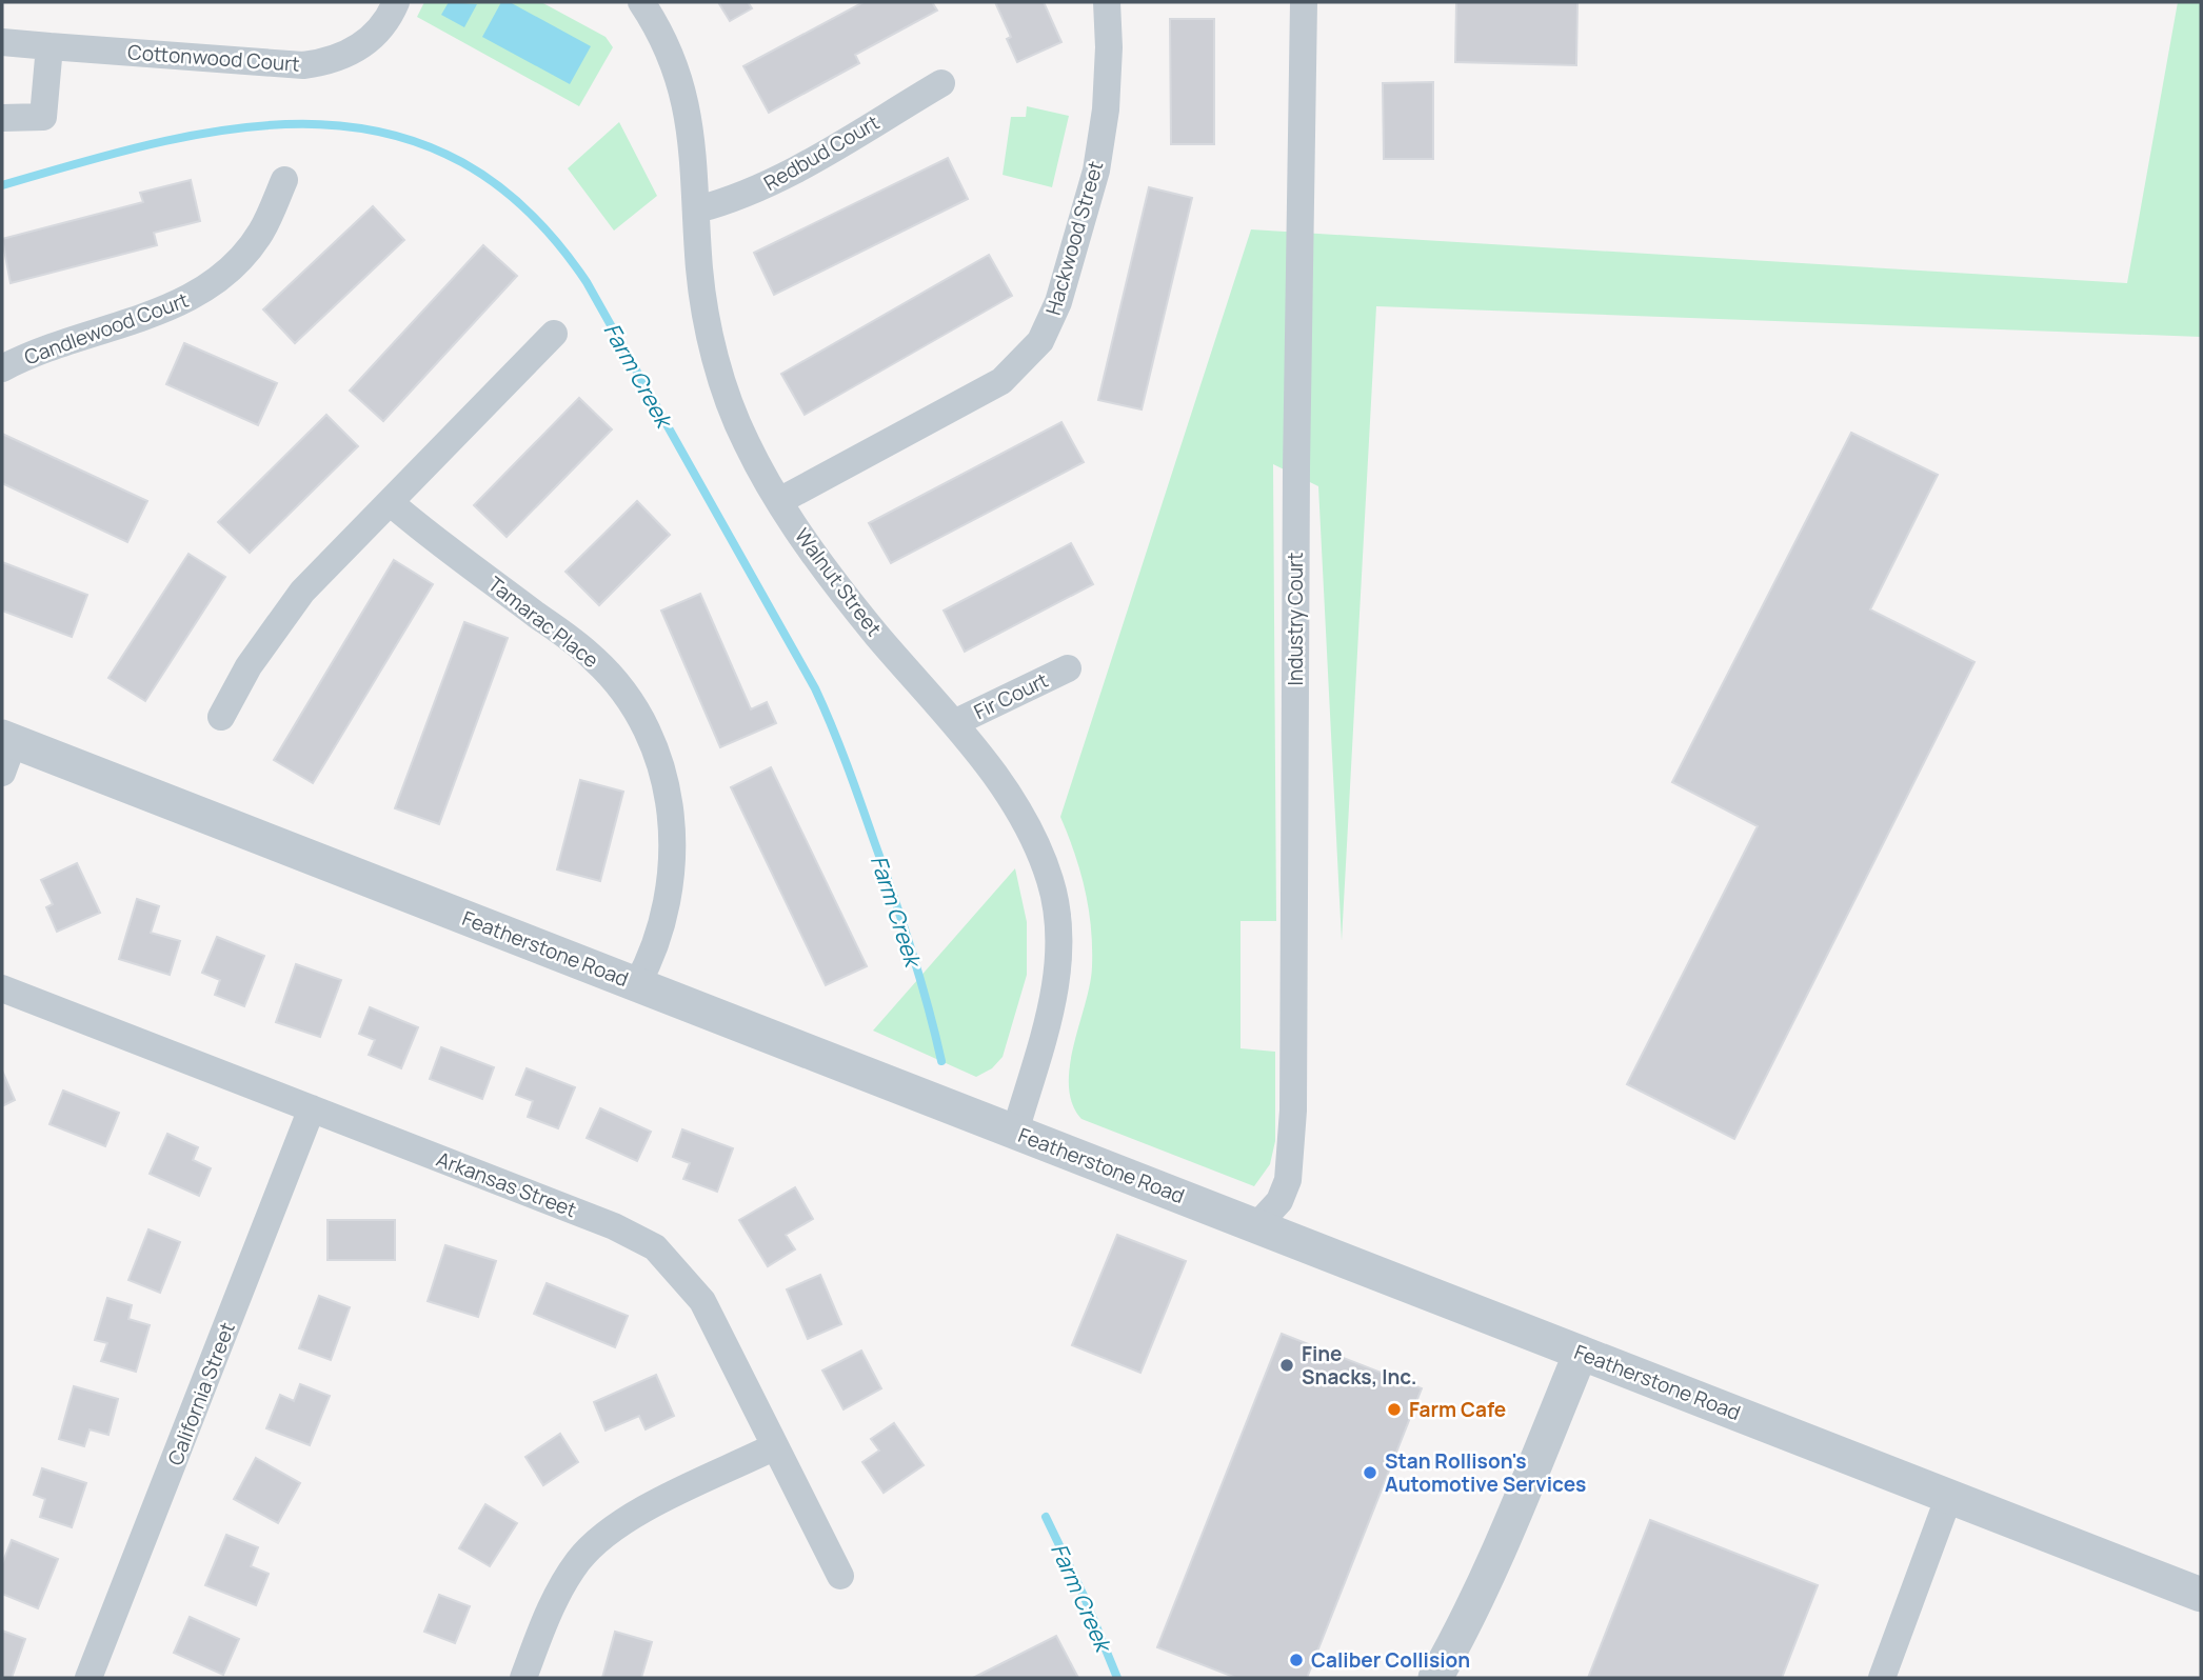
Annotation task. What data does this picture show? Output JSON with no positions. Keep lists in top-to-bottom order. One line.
{"streets":{"street":["Cottonwood Court","Redbud Court","Hackwood Street","Candlewood Court","Walnut Street","Industry Court","Tamarac Place","Fir Court","Featherstone Road","Arkansas Street","California Street"]},"crossings":[["Redbud Court","Walnut Street"],["Hackwood Street","Walnut Street"],["Walnut Street","Fir Court"],["Walnut Street","Featherstone Road"],["Industry Court","Featherstone Road"],["Tamarac Place","Featherstone Road"],["Arkansas Street","California Street"]],"water":["Farm Creek"],"places":["Fine Snacks, Inc.","Farm Cafe","Stan Rollison's Automotive Services","Caliber Collision"]}
